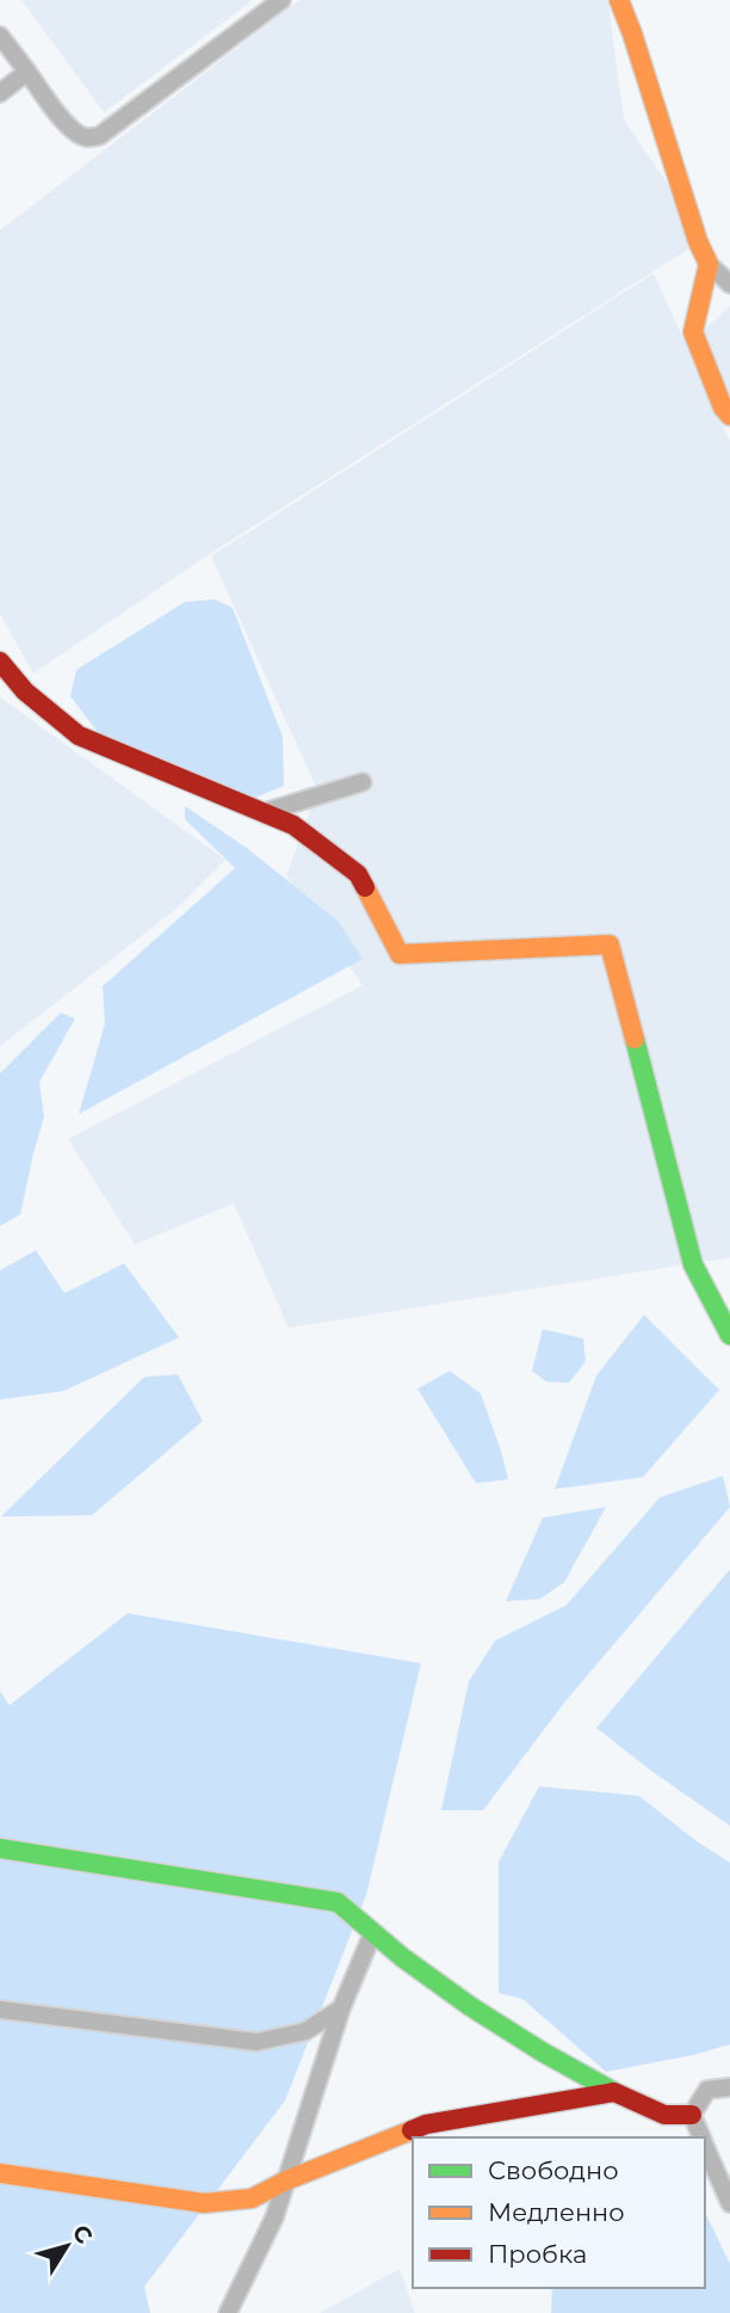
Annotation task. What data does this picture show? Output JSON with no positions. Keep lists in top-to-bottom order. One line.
{"legend":["Свободно","Медленно","Пробка"],"north":"top right"}
